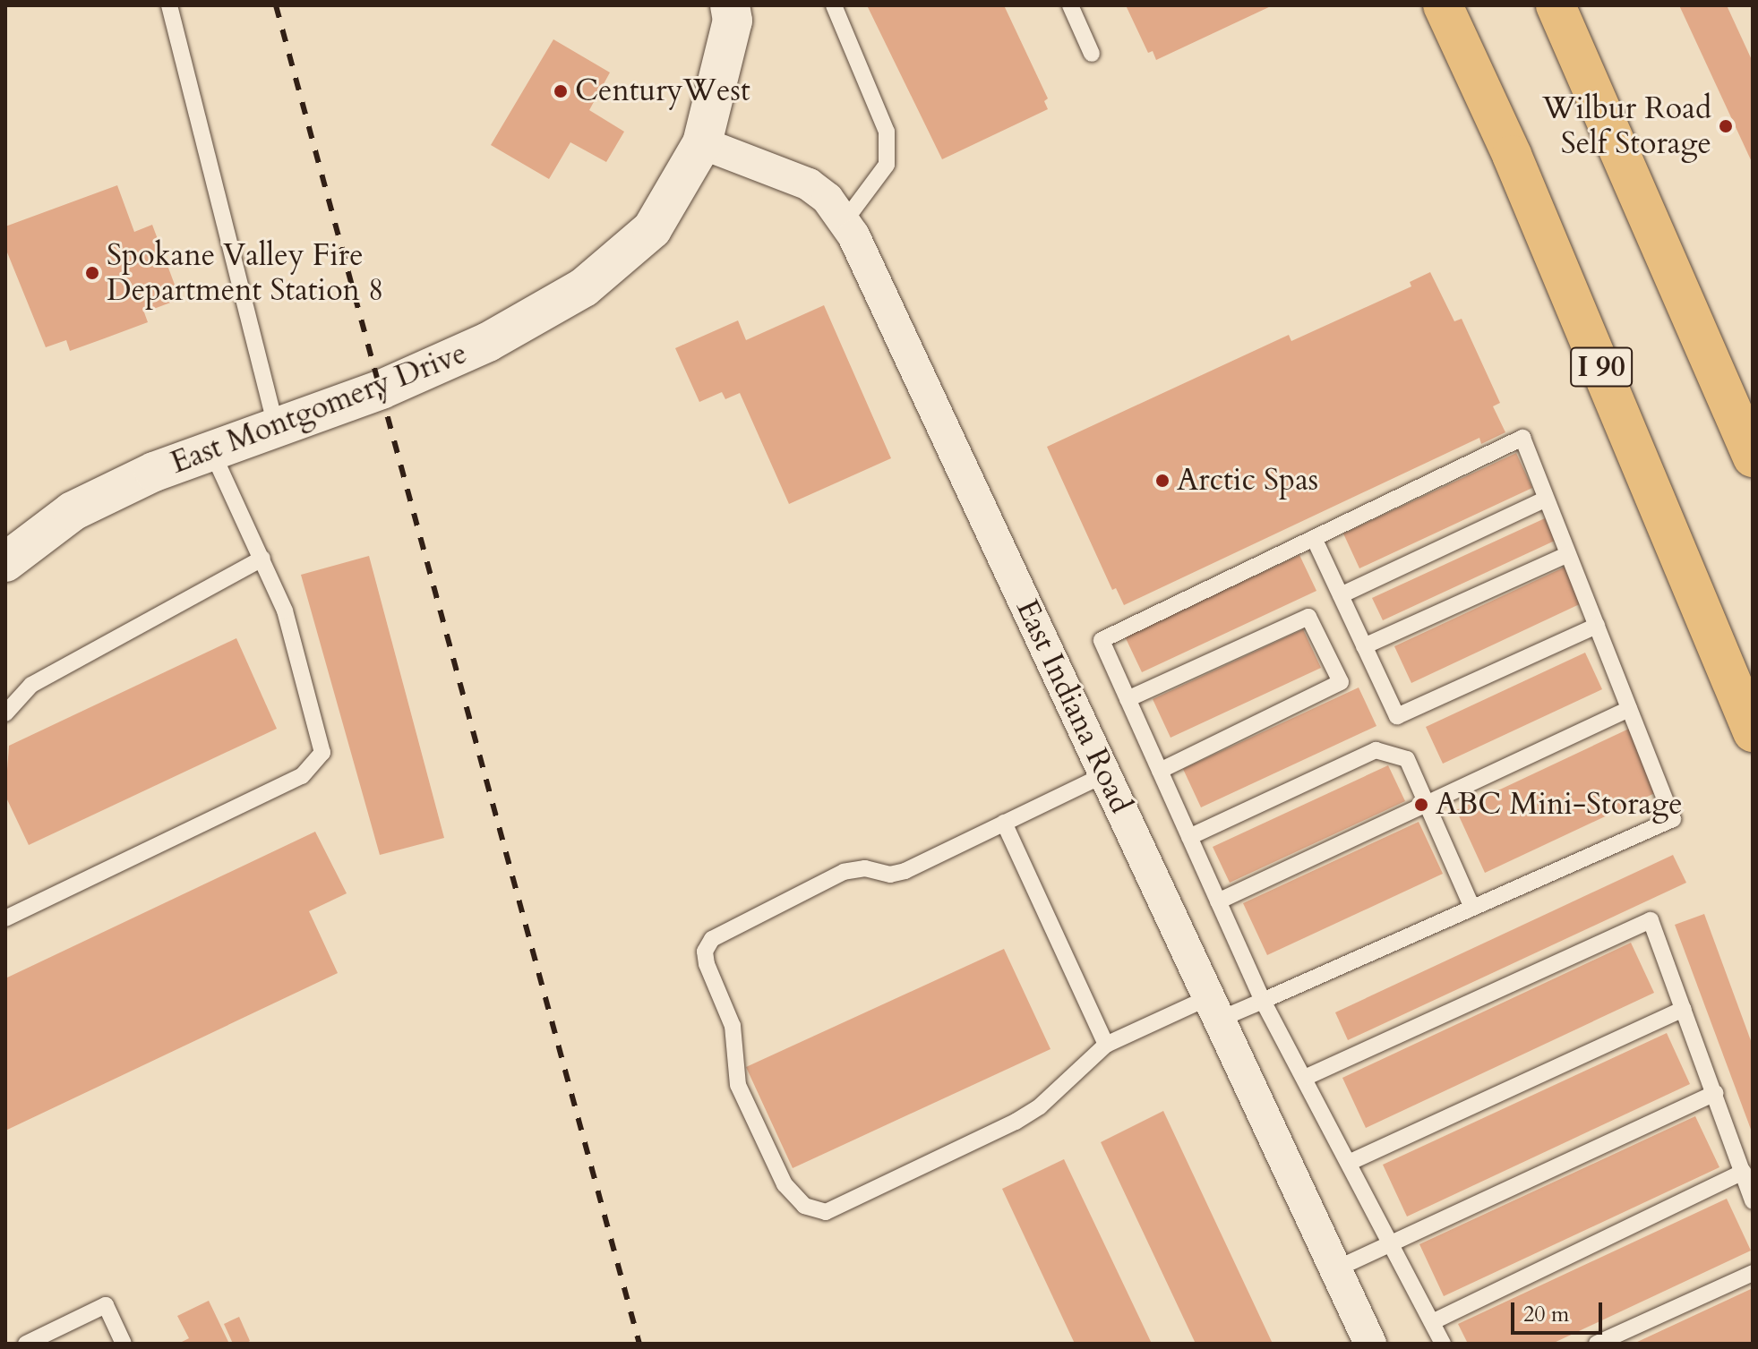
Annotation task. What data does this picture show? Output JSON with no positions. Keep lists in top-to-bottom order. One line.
{"streets":{"highway":["I 90"],"street":["East Montgomery Drive","East Indiana Road"]},"crossings":[["East Montgomery Drive","East Indiana Road"]],"places":["CenturyWest","Wilbur Road Self Storage","Spokane Valley Fire Department Station 8","Arctic Spas","ABC Mini-Storage"],"scale_bar":"20 m"}
